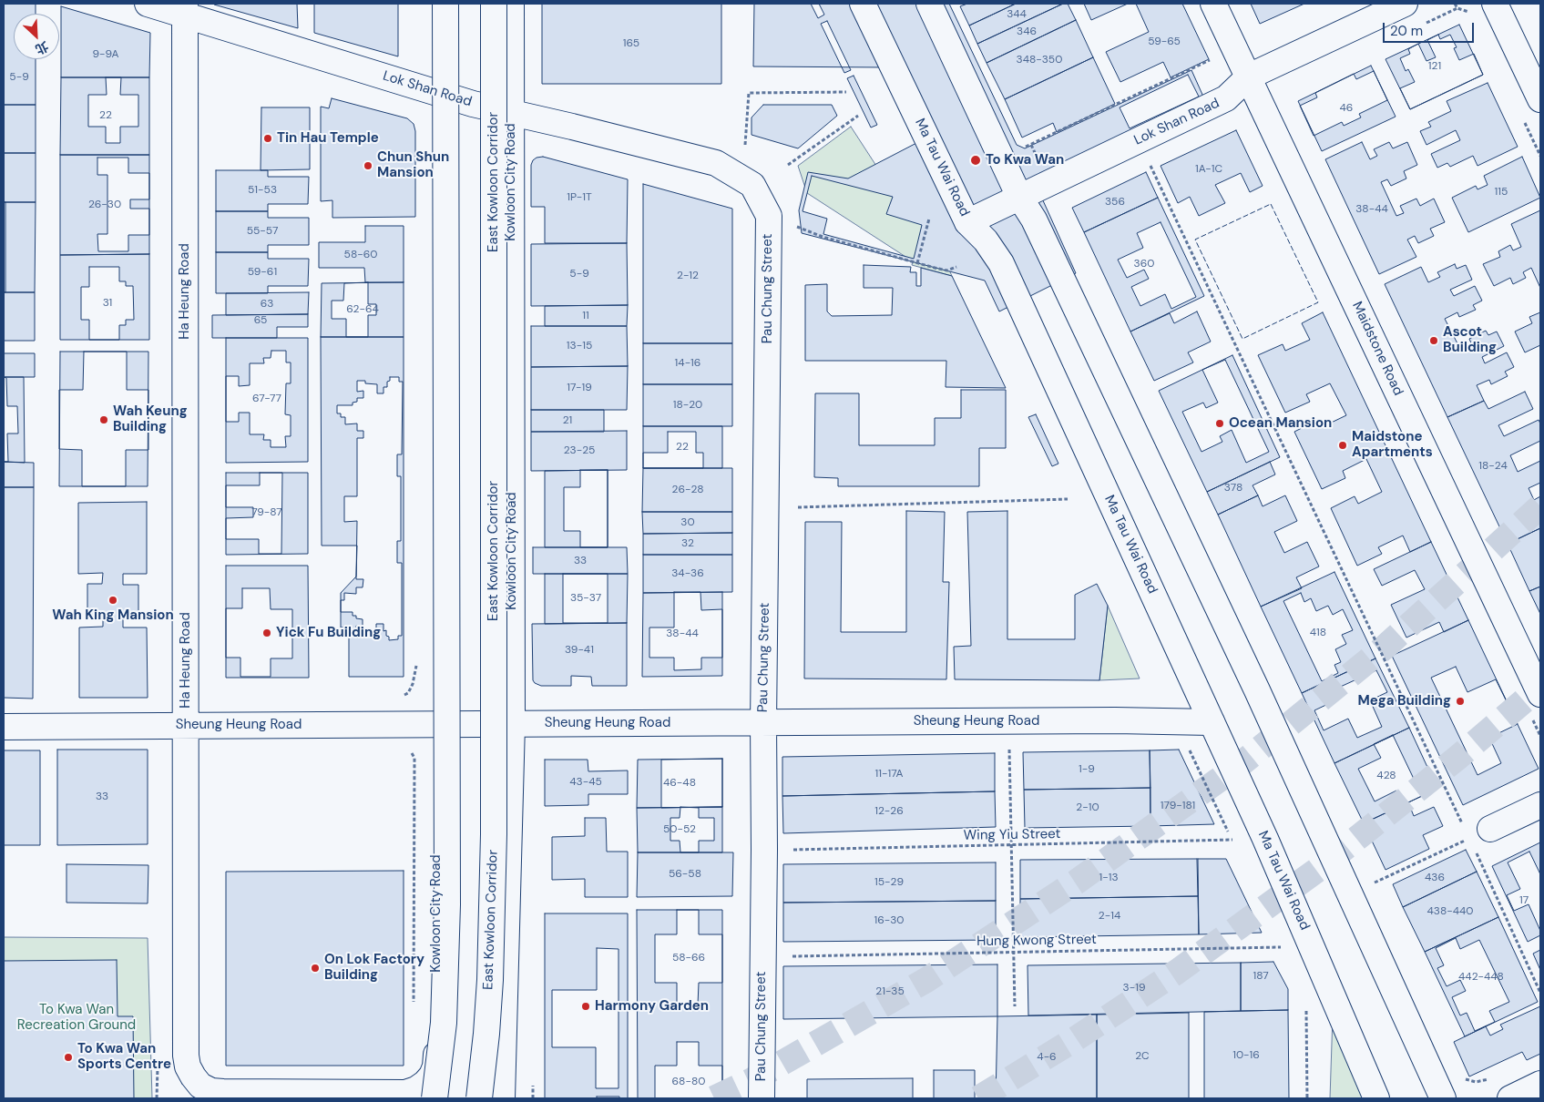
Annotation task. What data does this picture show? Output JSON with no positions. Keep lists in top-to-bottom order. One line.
{"streets":{"main road":["Lok Shan Road","Ma Tau Wai Road","East Kowloon Corridor","Kowloon City Road","Pau Chung Street","Ha Heung Road","Maidstone Road","Sheung Heung Road"],"path":["Wing Yiu Street","Hung Kwong Street"]},"crossings":[["Lok Shan Road","Ma Tau Wai Road"],["Lok Shan Road","Kowloon City Road"],["Lok Shan Road","Pau Chung Street"],["Lok Shan Road","Ha Heung Road"],["Lok Shan Road","Maidstone Road"],["Ma Tau Wai Road","Sheung Heung Road"],["Kowloon City Road","Ha Heung Road"],["Kowloon City Road","Sheung Heung Road"],["Pau Chung Street","Sheung Heung Road"],["Ha Heung Road","Sheung Heung Road"]],"parks":["To Kwa Wan Recreation Ground"],"places":["Tin Hau Temple","To Kwa Wan","Chun Shun Mansion","Ascot Building","Wah Keung Building","Ocean Mansion","Maidstone Apartments","Wah King Mansion","Yick Fu Building","Mega Building","On Lok Factory Building","Harmony Garden","To Kwa Wan Sports Centre"],"house_numbers":["344","346","59-65","165","9-9A","348-350","121","5-9","46","22","1A-1C","51-53","115","1P-1T","356","26-30","38-44","55-57","58-60","360","59-61","5-9","2-12","31","63","62-64","11","65","13-15","14-16","17-19","67-77","18-20","21","22","23-25","18-24","378","26-28","79-87","30","32","33","34-36","35-37","418","38-44","39-41","1-9","11-17A","428","43-45","46-48","33","179-181","2-10","12-26","50-52","56-58","1-13","436","15-29","17","438-440","2-14","16-30","58-66","187","442-448","3-19","21-35","10-16","2C","4-6","68-80"],"scale_bar":"20 m","north":"bottom right"}
